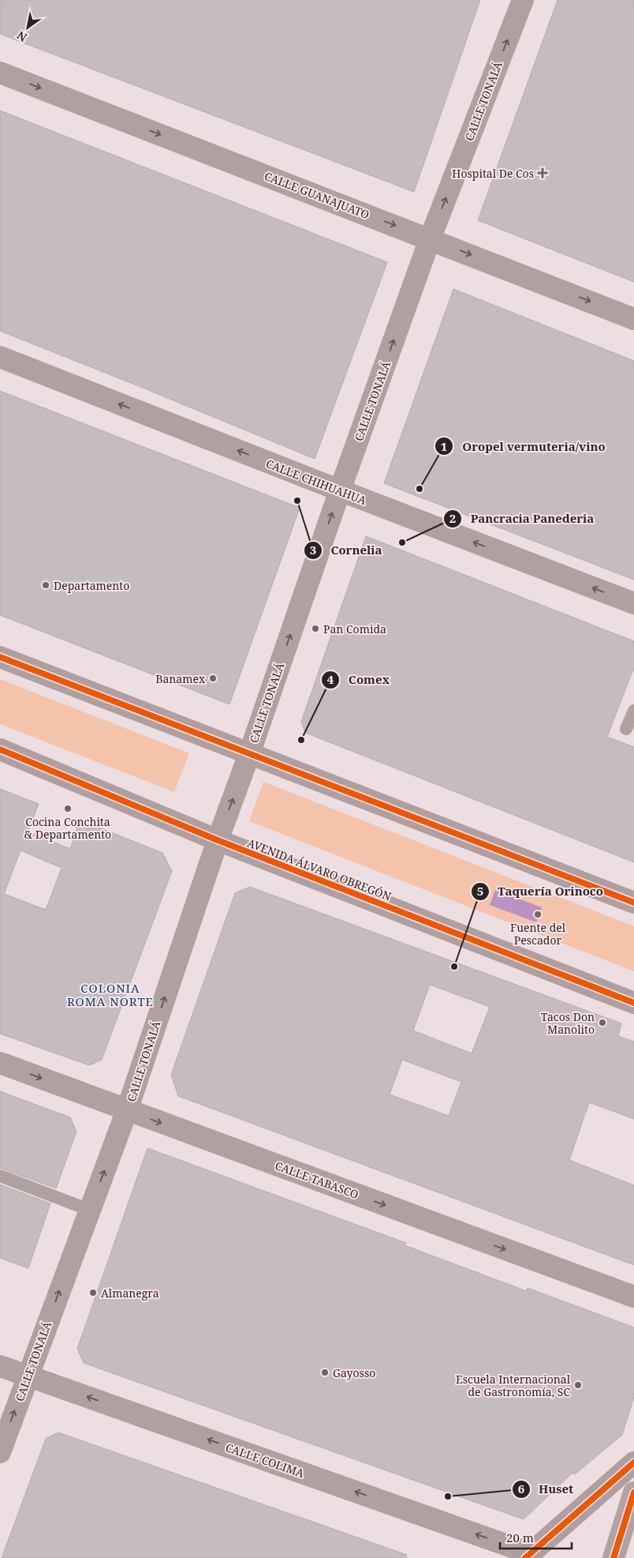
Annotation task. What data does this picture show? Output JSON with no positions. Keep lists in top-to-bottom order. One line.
{"streets":{"main road":["AVENIDA ÁLVARO OBREGÓN"],"street":["CALLE TONALÁ","CALLE GUANAJUATO","CALLE CHIHUAHUA","CALLE TABASCO","CALLE COLIMA"]},"crossings":[["CALLE TONALÁ","CALLE GUANAJUATO"],["CALLE TONALÁ","CALLE CHIHUAHUA"],["CALLE TONALÁ","AVENIDA ÁLVARO OBREGÓN"],["CALLE TONALÁ","CALLE TABASCO"],["CALLE TONALÁ","CALLE COLIMA"]],"one_way":["CALLE TONALÁ","CALLE GUANAJUATO","CALLE CHIHUAHUA","CALLE TABASCO","CALLE COLIMA"],"districts":["COLONIA ROMA NORTE"],"places":{"health":["Hospital De Cos"],"other":["Oropel vermuteria/vino","Cornelia","Pancracia Panederia","Departamento","Pan Comida","Banamex","Comex","Cocina Conchita & Departamento","Fuente del Pescador","Taquería Orinoco","Tacos Don Manolito","Almanegra","Gayosso","Escuela Internacional de Gastronomía, SC","Huset"]},"scale_bar":"20 m","north":"bottom left"}
